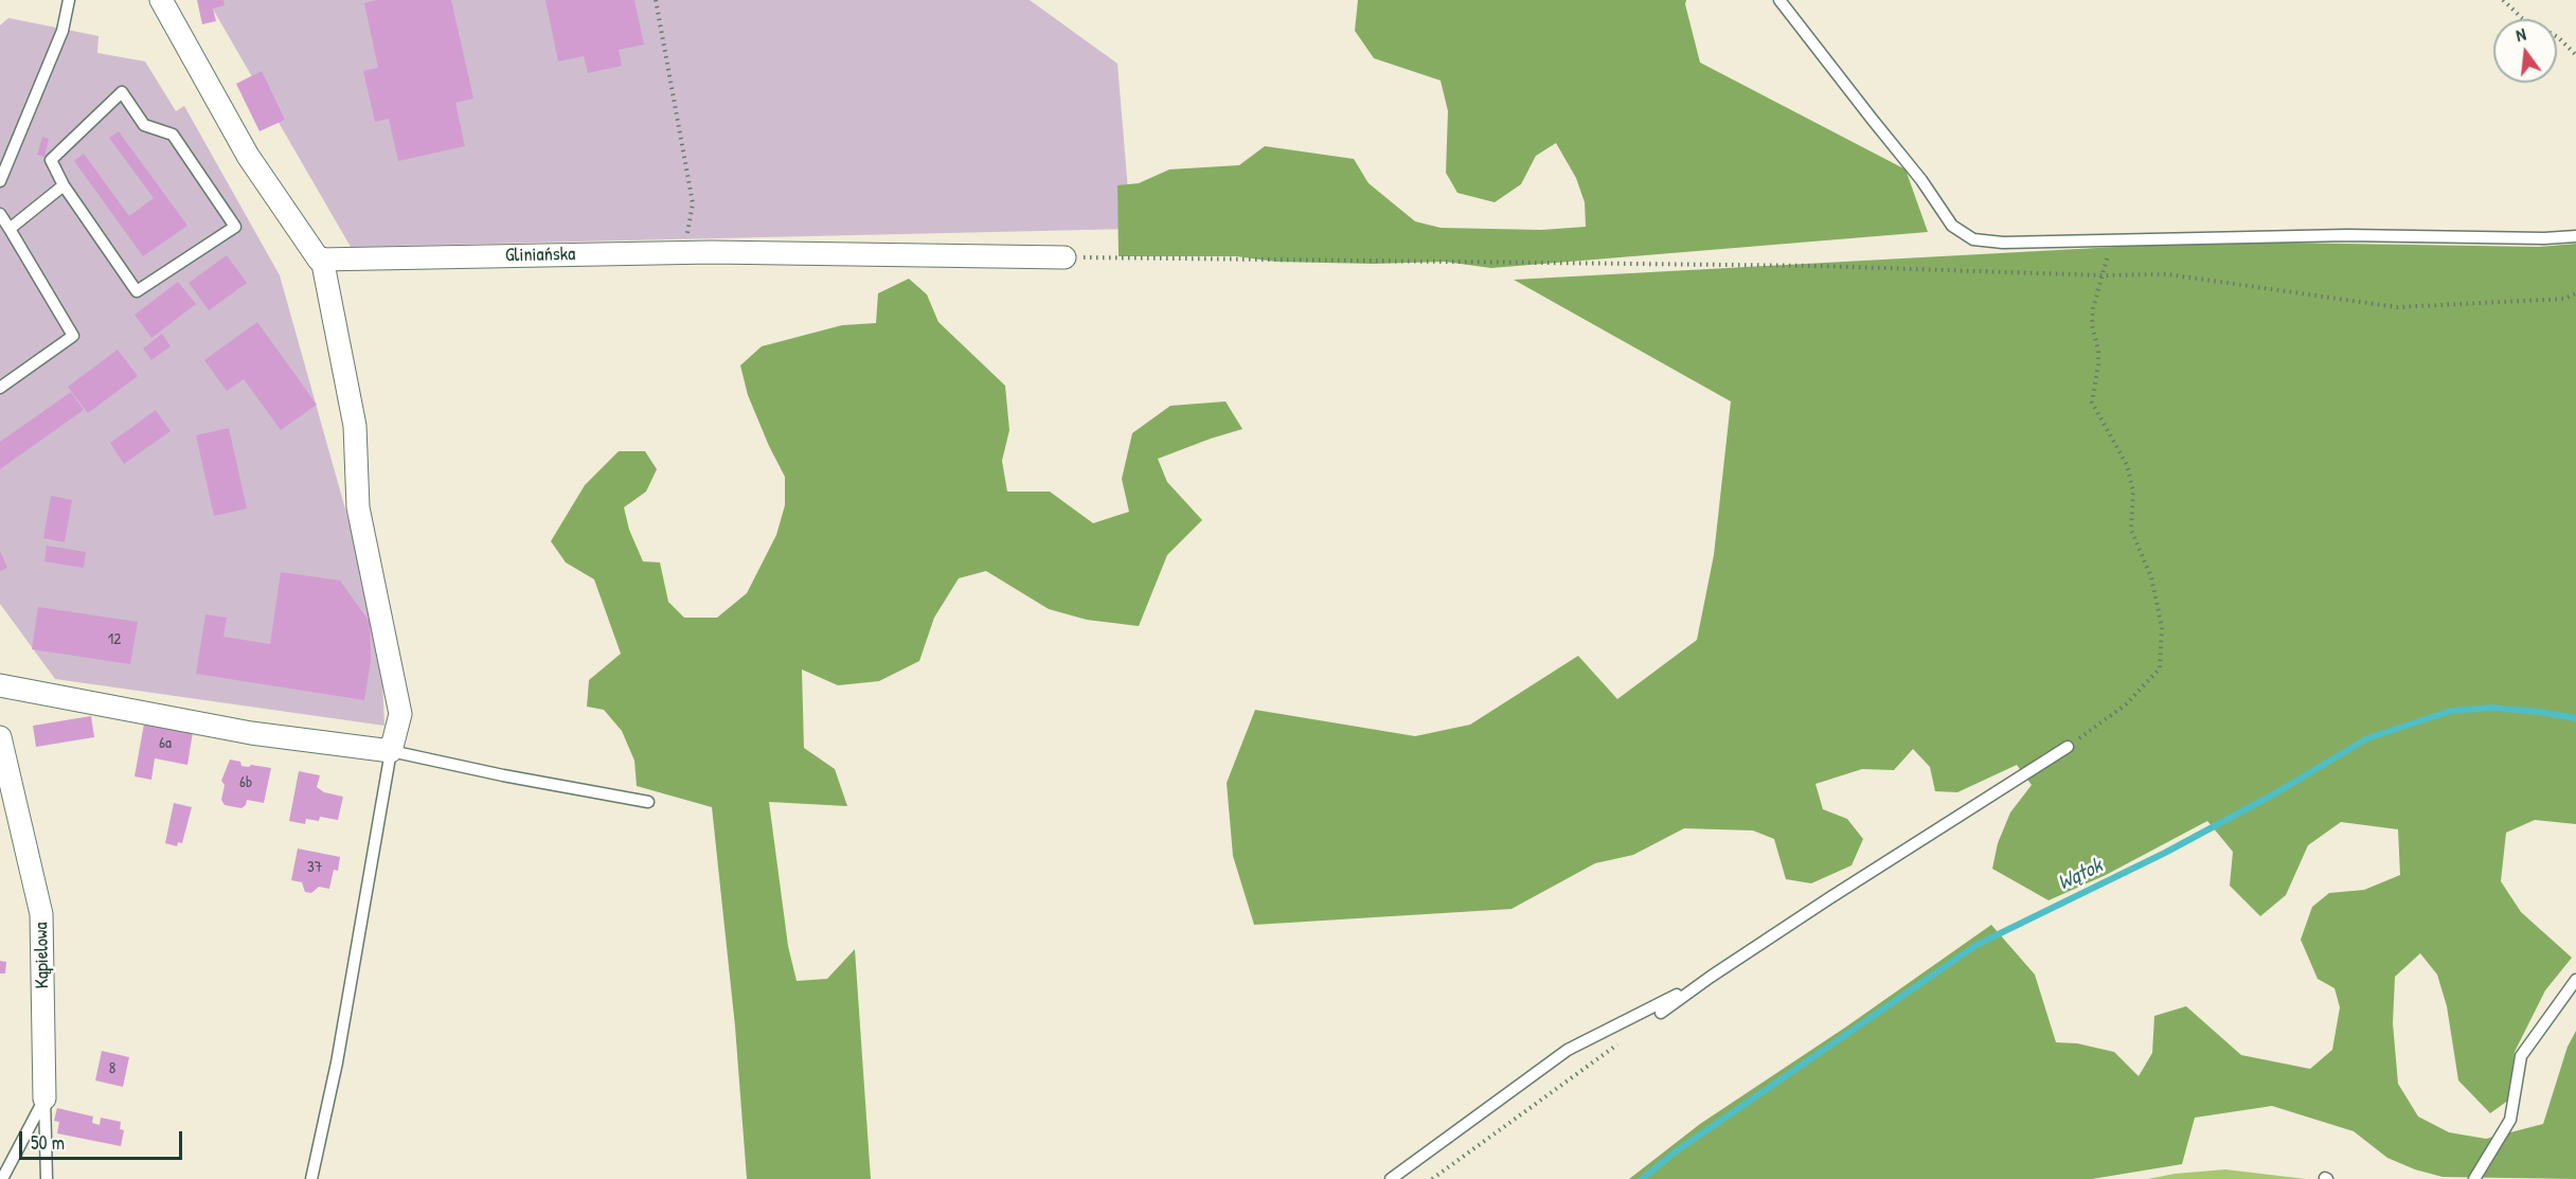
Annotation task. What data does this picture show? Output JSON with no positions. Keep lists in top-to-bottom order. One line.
{"streets":{"street":["Gliniańska","Kąpielowa"]},"water":["Wątok"],"house_numbers":["12","6a","6b","37","8"],"scale_bar":"50 m","north":"top"}
